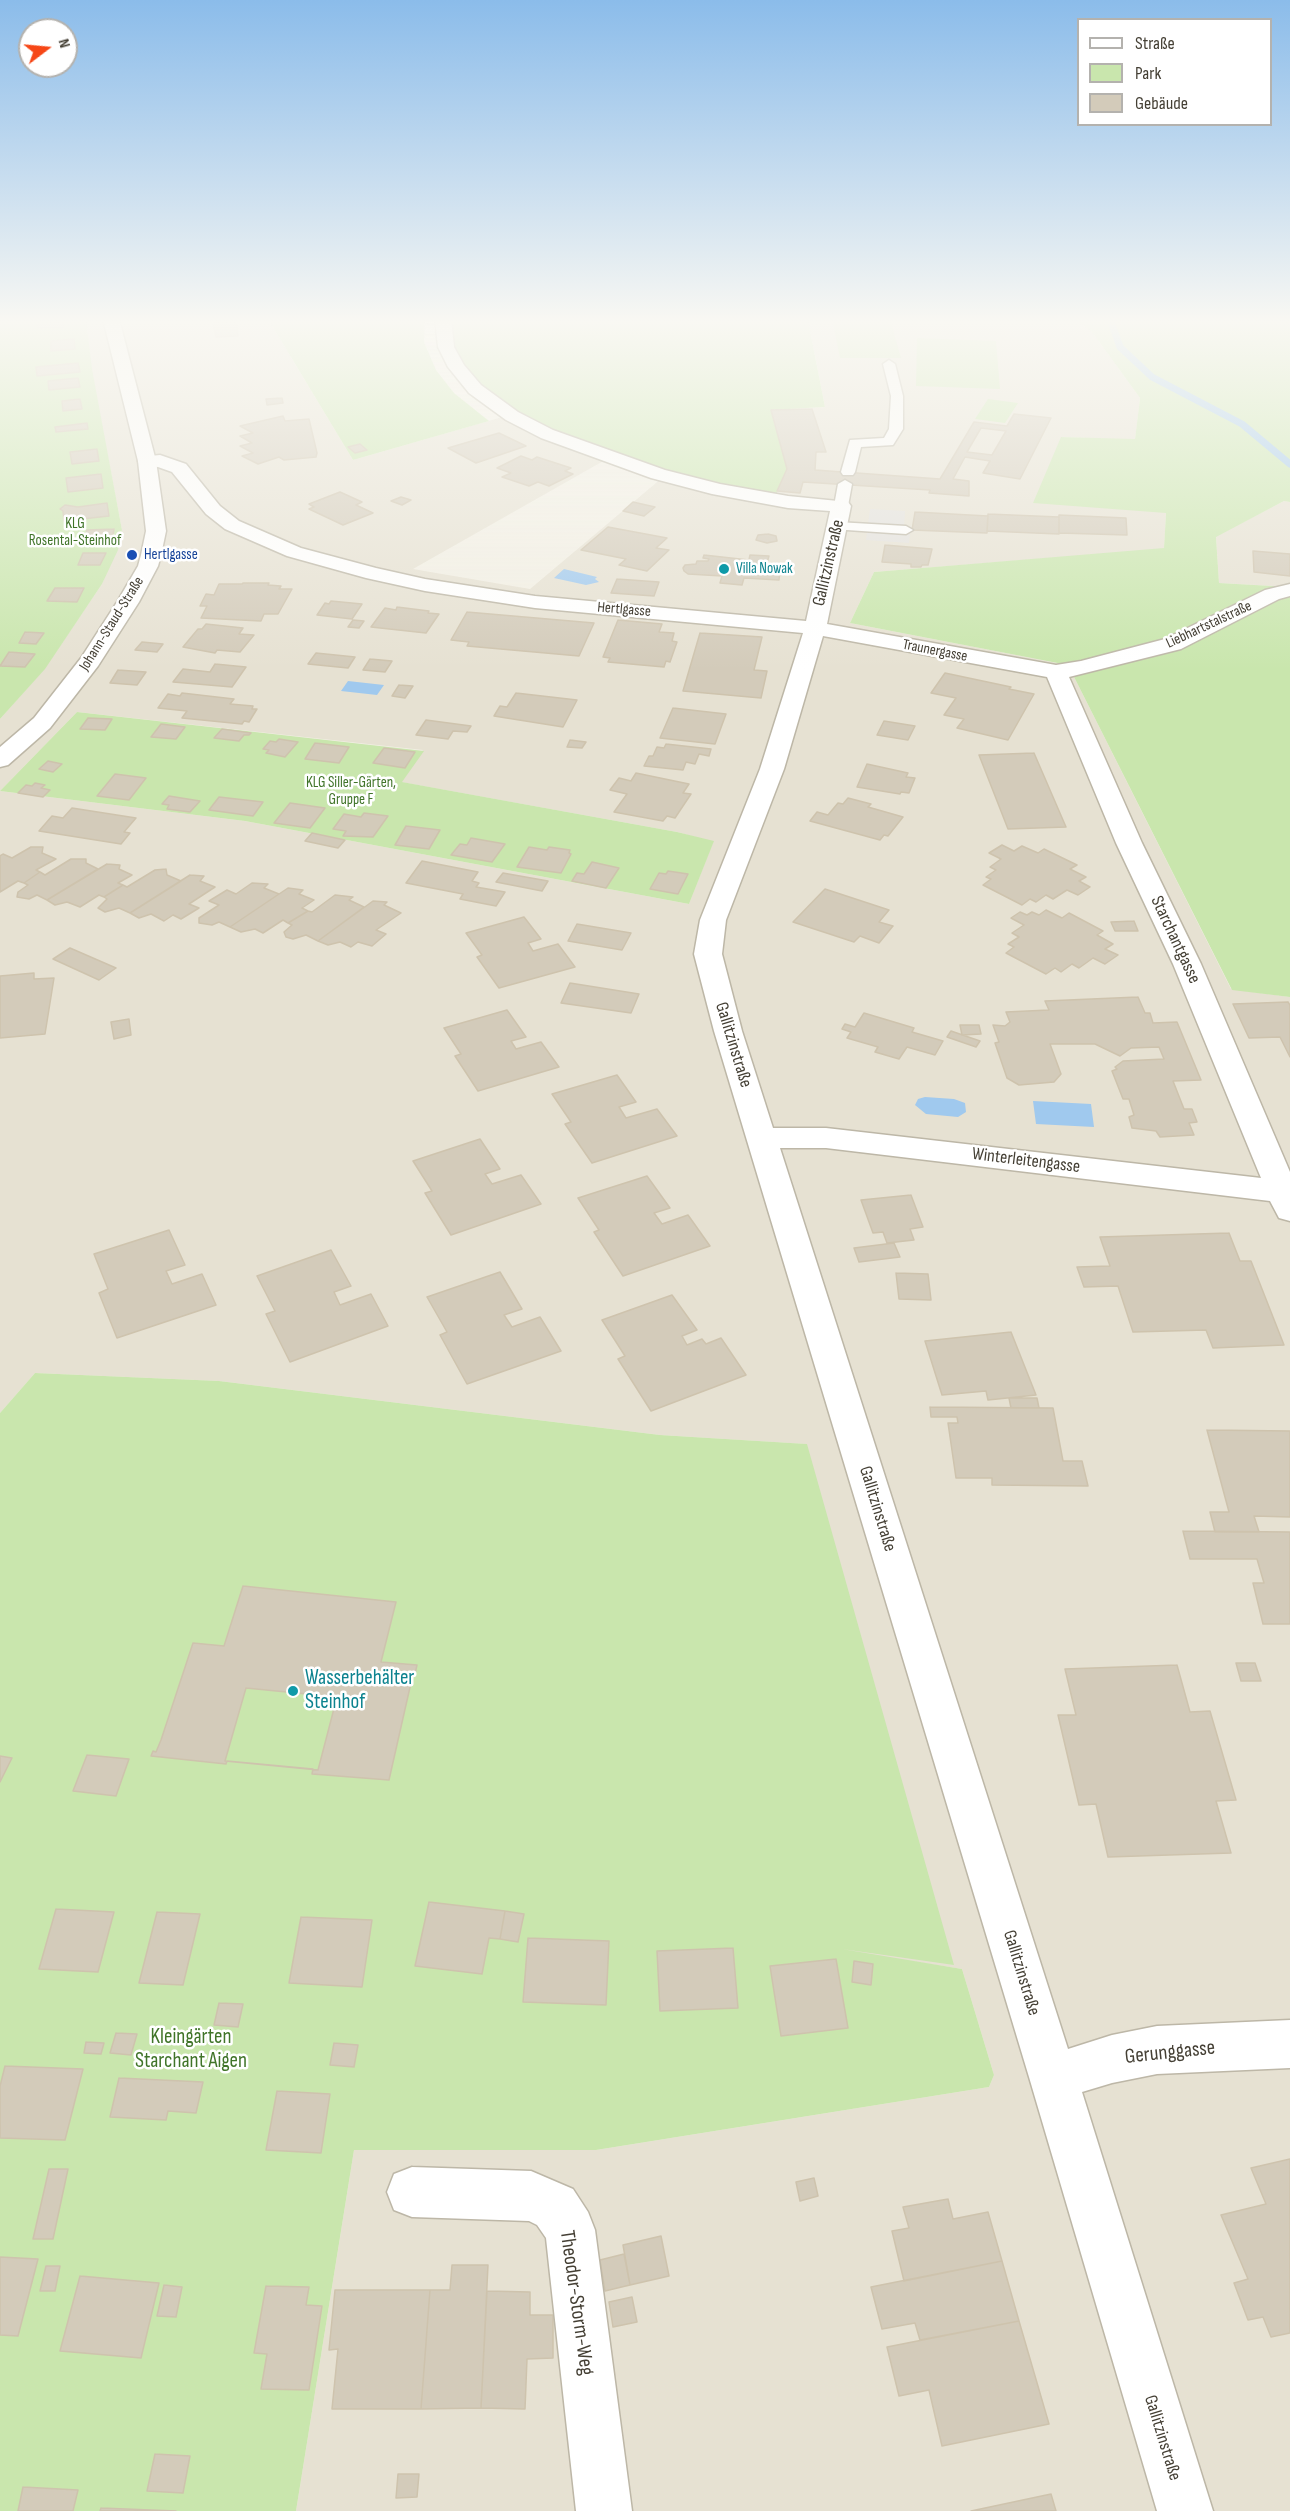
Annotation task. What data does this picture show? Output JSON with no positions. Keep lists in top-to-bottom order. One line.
{"streets":{"street":["Gallitzinstraße","Hertlgasse","Johann-Staud-Straße","Liebhartstalstraße","Traunergasse","Starchantgasse","Winterleitengasse","Gerunggasse","Theodor-Storm-Weg"]},"crossings":[["Gallitzinstraße","Hertlgasse"],["Gallitzinstraße","Traunergasse"],["Gallitzinstraße","Winterleitengasse"],["Gallitzinstraße","Gerunggasse"],["Hertlgasse","Johann-Staud-Straße"],["Hertlgasse","Traunergasse"],["Liebhartstalstraße","Traunergasse"],["Liebhartstalstraße","Starchantgasse"],["Traunergasse","Starchantgasse"],["Starchantgasse","Winterleitengasse"]],"parks":["KLG Rosental-Steinhof","KLG Siller-Gärten, Gruppe F","Kleingärten Starchant Aigen"],"places":["Hertlgasse","Villa Nowak","Wasserbehälter Steinhof"],"legend":["Straße","Park","Gebäude"],"north":"right"}
